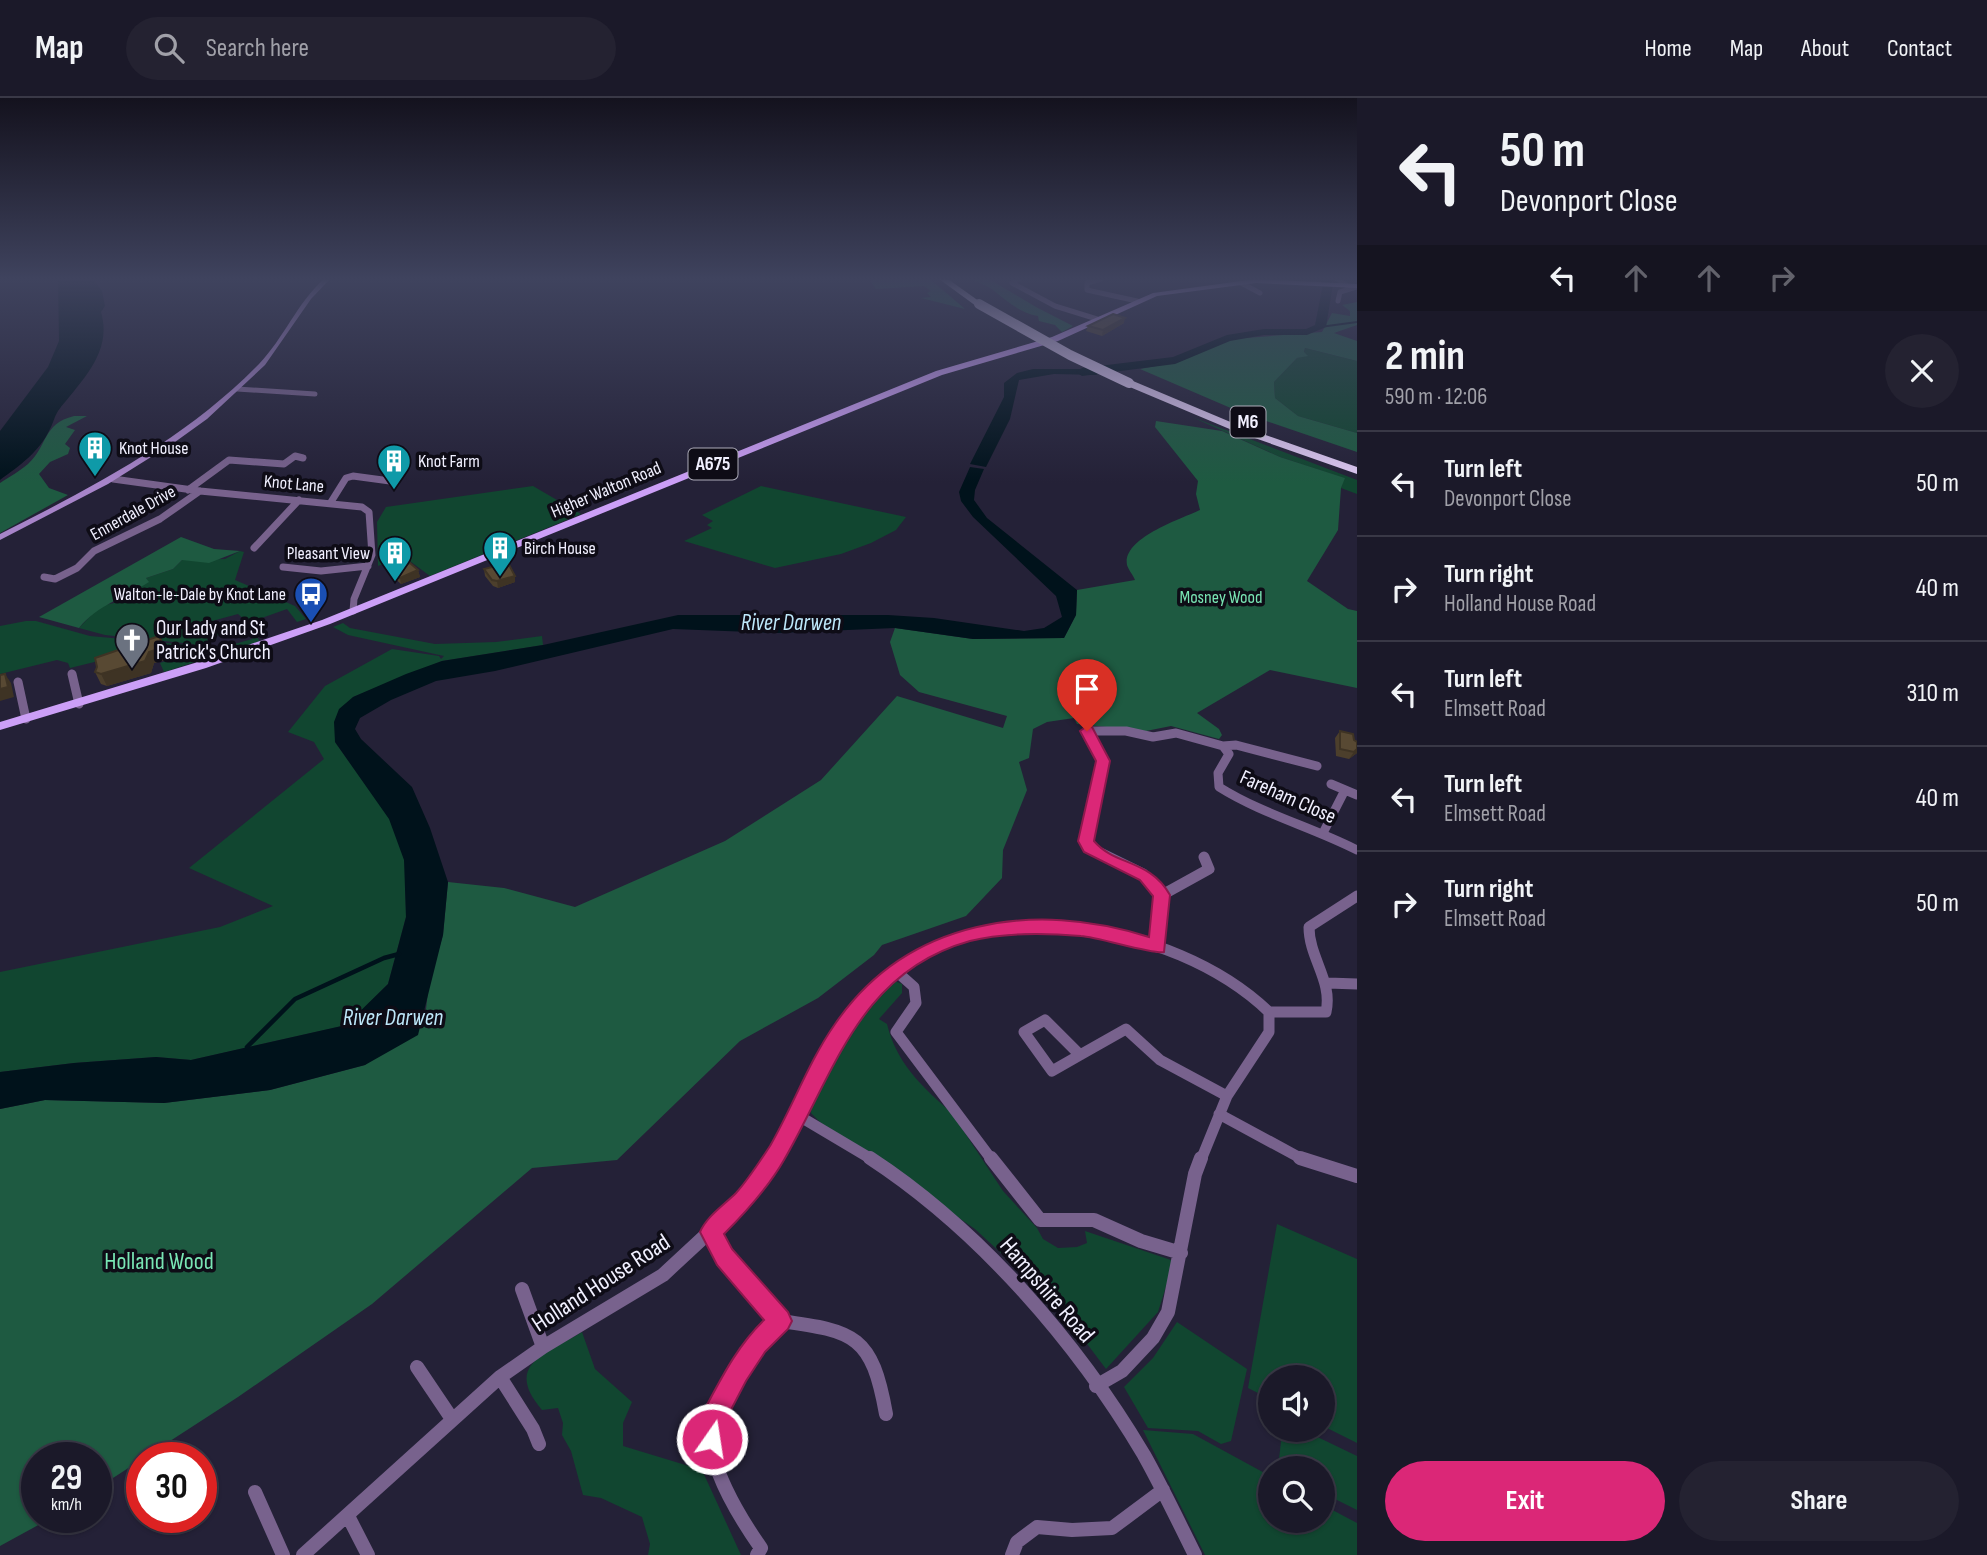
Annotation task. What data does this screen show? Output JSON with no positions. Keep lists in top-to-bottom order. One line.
{"streets":{"highway":["M6"],"main road":["A675","Higher Walton Road"],"street":["Knot Lane","Ennerdale Drive","Fareham Close","Holland House Road","Hampshire Road"]},"crossings":[["Knot Lane","Higher Walton Road"],["Knot Lane","Ennerdale Drive"],["Holland House Road","Hampshire Road"]],"water":["River Darwen"],"parks":["Mosney Wood","Holland Wood"],"places":{"building":["Knot House","Knot Farm","Birch House","Pleasant View"],"bus stop":["Walton-le-Dale by Knot Lane"],"church":["Our Lady and St Patrick's Church"]},"page":{"header":"Map","search":"Search here","nav":["Home","Map","About","Contact"],"turn":["50 m","Devonport Close"],"heading":["2 min","590 m · 12:06"],"list":[{"name":"Turn left","note":"Devonport Close","value":"50 m"},{"name":"Turn right","note":"Holland House Road","value":"40 m"},{"name":"Turn left","note":"Elmsett Road","value":"310 m"},{"name":"Turn left","note":"Elmsett Road","value":"40 m"},{"name":"Turn right","note":"Elmsett Road","value":"50 m"}],"speed":"29 km/h","limit":"30","buttons":["Exit","Share"]}}
